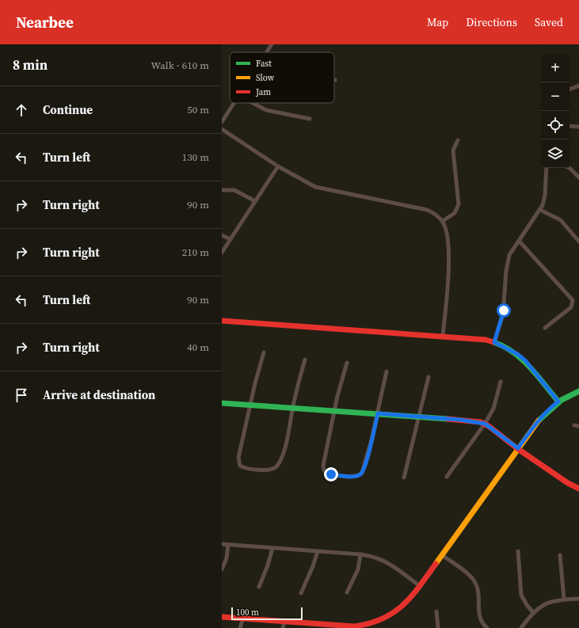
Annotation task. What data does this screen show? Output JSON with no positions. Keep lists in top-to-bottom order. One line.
{"legend":["Fast","Slow","Jam"],"scale_bar":"100 m","page":{"header":"Nearbee","nav":["Map","Directions","Saved"],"heading":["8 min","Walk · 610 m"],"map_buttons":["+","−"],"list":[["Continue","50 m"],["Turn left","130 m"],["Turn right","90 m"],["Turn right","210 m"],["Turn left","90 m"],["Turn right","40 m"],"Arrive at destination"],"scale":"100 m"}}
